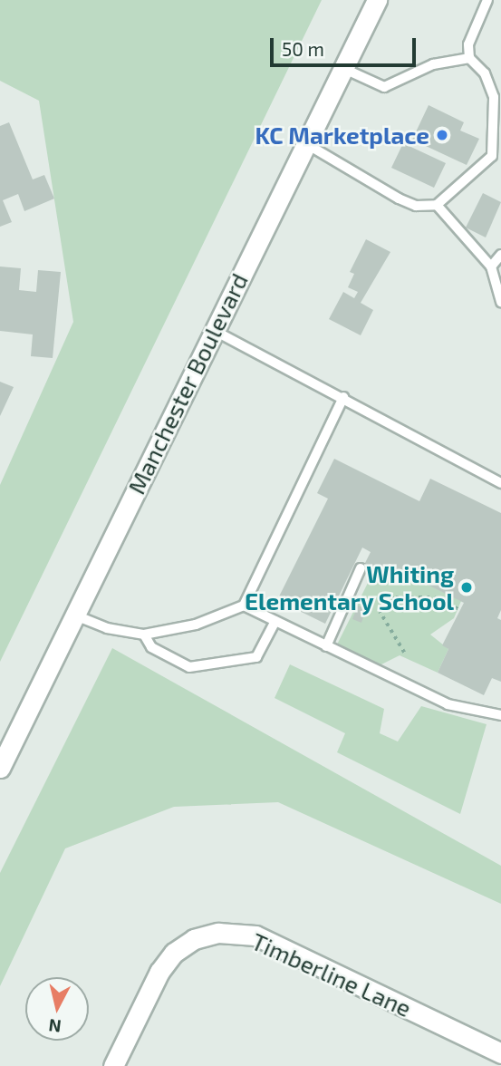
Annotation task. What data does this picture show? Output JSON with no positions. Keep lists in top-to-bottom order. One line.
{"streets":{"street":["Manchester Boulevard","Timberline Lane"]},"places":["KC Marketplace","Whiting Elementary School"],"scale_bar":"50 m","north":"bottom"}
